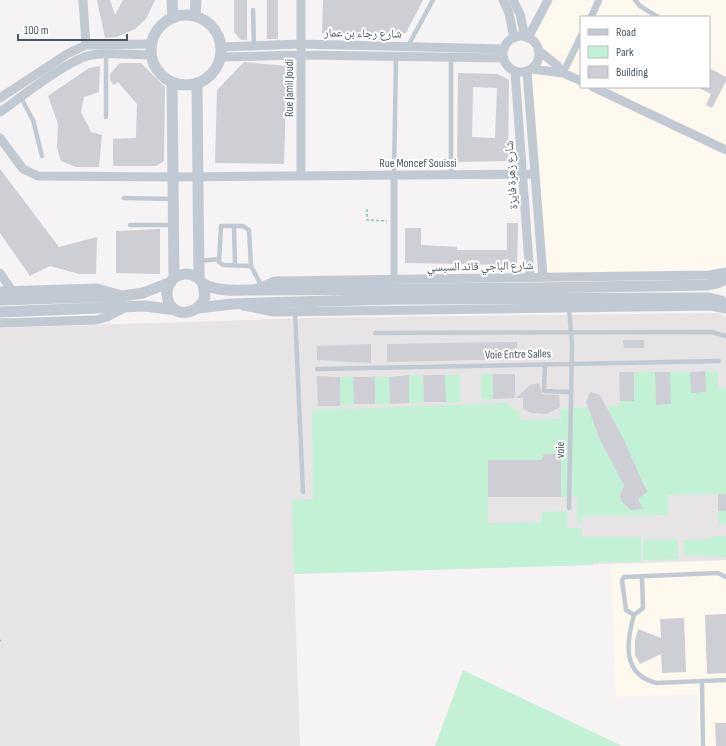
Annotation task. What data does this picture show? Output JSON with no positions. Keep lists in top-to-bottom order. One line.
{"streets":{"street":["شارع رجاء بن عمار","Rue Jamil Joudi","Rue Moncef Souissi","شارع زهرة فايزة","شارع الباجي قائد السبسي"],"lane":["Voie Entre Salles","voie"]},"crossings":[["شارع رجاء بن عمار","Rue Jamil Joudi"],["شارع رجاء بن عمار","شارع زهرة فايزة"],["Rue Jamil Joudi","Rue Moncef Souissi"],["Rue Moncef Souissi","شارع زهرة فايزة"],["شارع زهرة فايزة","شارع الباجي قائد السبسي"]],"legend":["Road","Park","Building"],"scale_bar":"100 m"}
